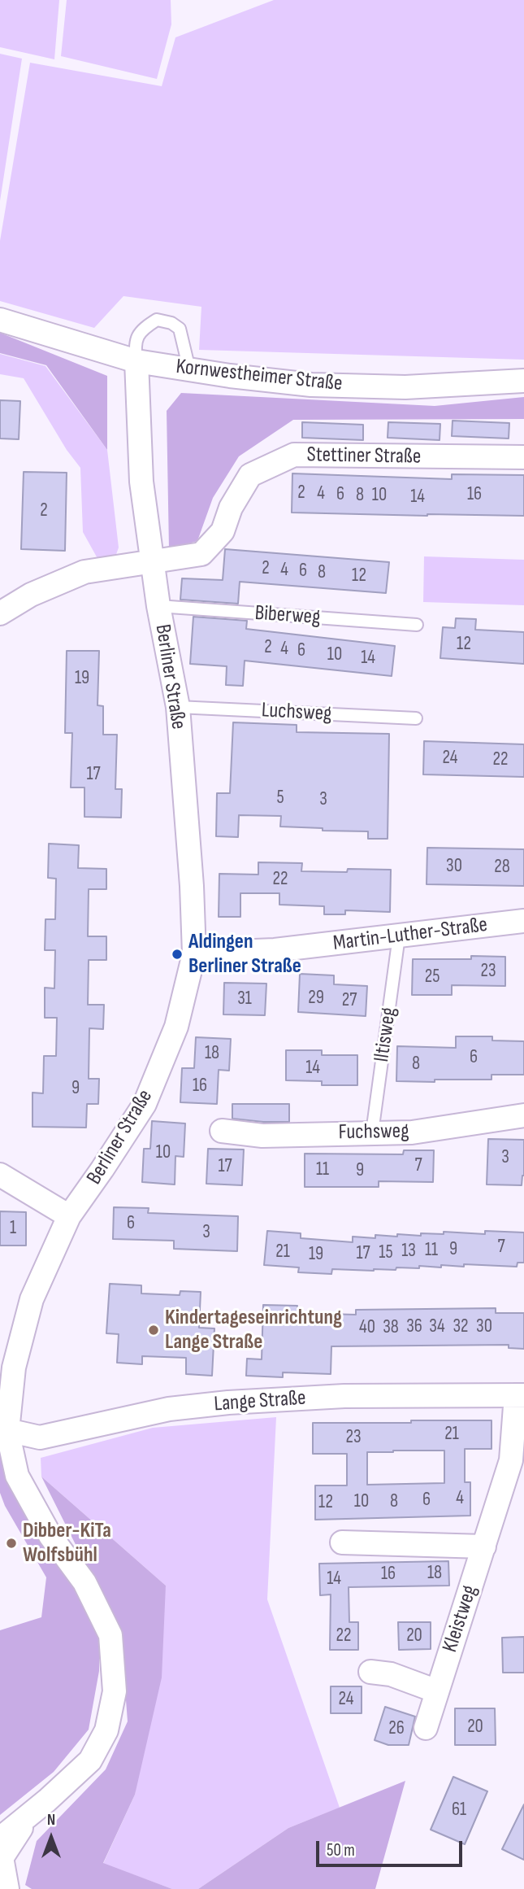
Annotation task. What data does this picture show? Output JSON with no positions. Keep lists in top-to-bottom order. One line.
{"streets":{"street":["Kornwestheimer Straße","Stettiner Straße","Berliner Straße","Martin-Luther-Straße","Fuchsweg","Lange Straße","Kleistweg"],"lane":["Biberweg","Luchsweg","Iltisweg"]},"crossings":[["Kornwestheimer Straße","Berliner Straße"],["Stettiner Straße","Berliner Straße"],["Biberweg","Berliner Straße"],["Berliner Straße","Luchsweg"],["Berliner Straße","Martin-Luther-Straße"],["Berliner Straße","Lange Straße"],["Martin-Luther-Straße","Iltisweg"],["Iltisweg","Fuchsweg"],["Lange Straße","Kleistweg"]],"places":["Aldingen Berliner Straße","Kindertageseinrichtung Lange Straße","Dibber-KiTa Wolfsbühl"],"house_numbers":["2","4","6","16","8","10","14","2","2","4","6","8","12","12","2","4","6","10","14","19","24","22","17","5","3","30","28","22","23","25","29","31","27","18","6","8","14","16","9","10","3","7","17","11","9","6","1","3","7","9","11","13","21","15","17","19","36","34","32","30","40","38","21","23","4","6","10","8","12","18","16","14","22","20","24","20","26","61"],"scale_bar":"50 m","north":"top"}
